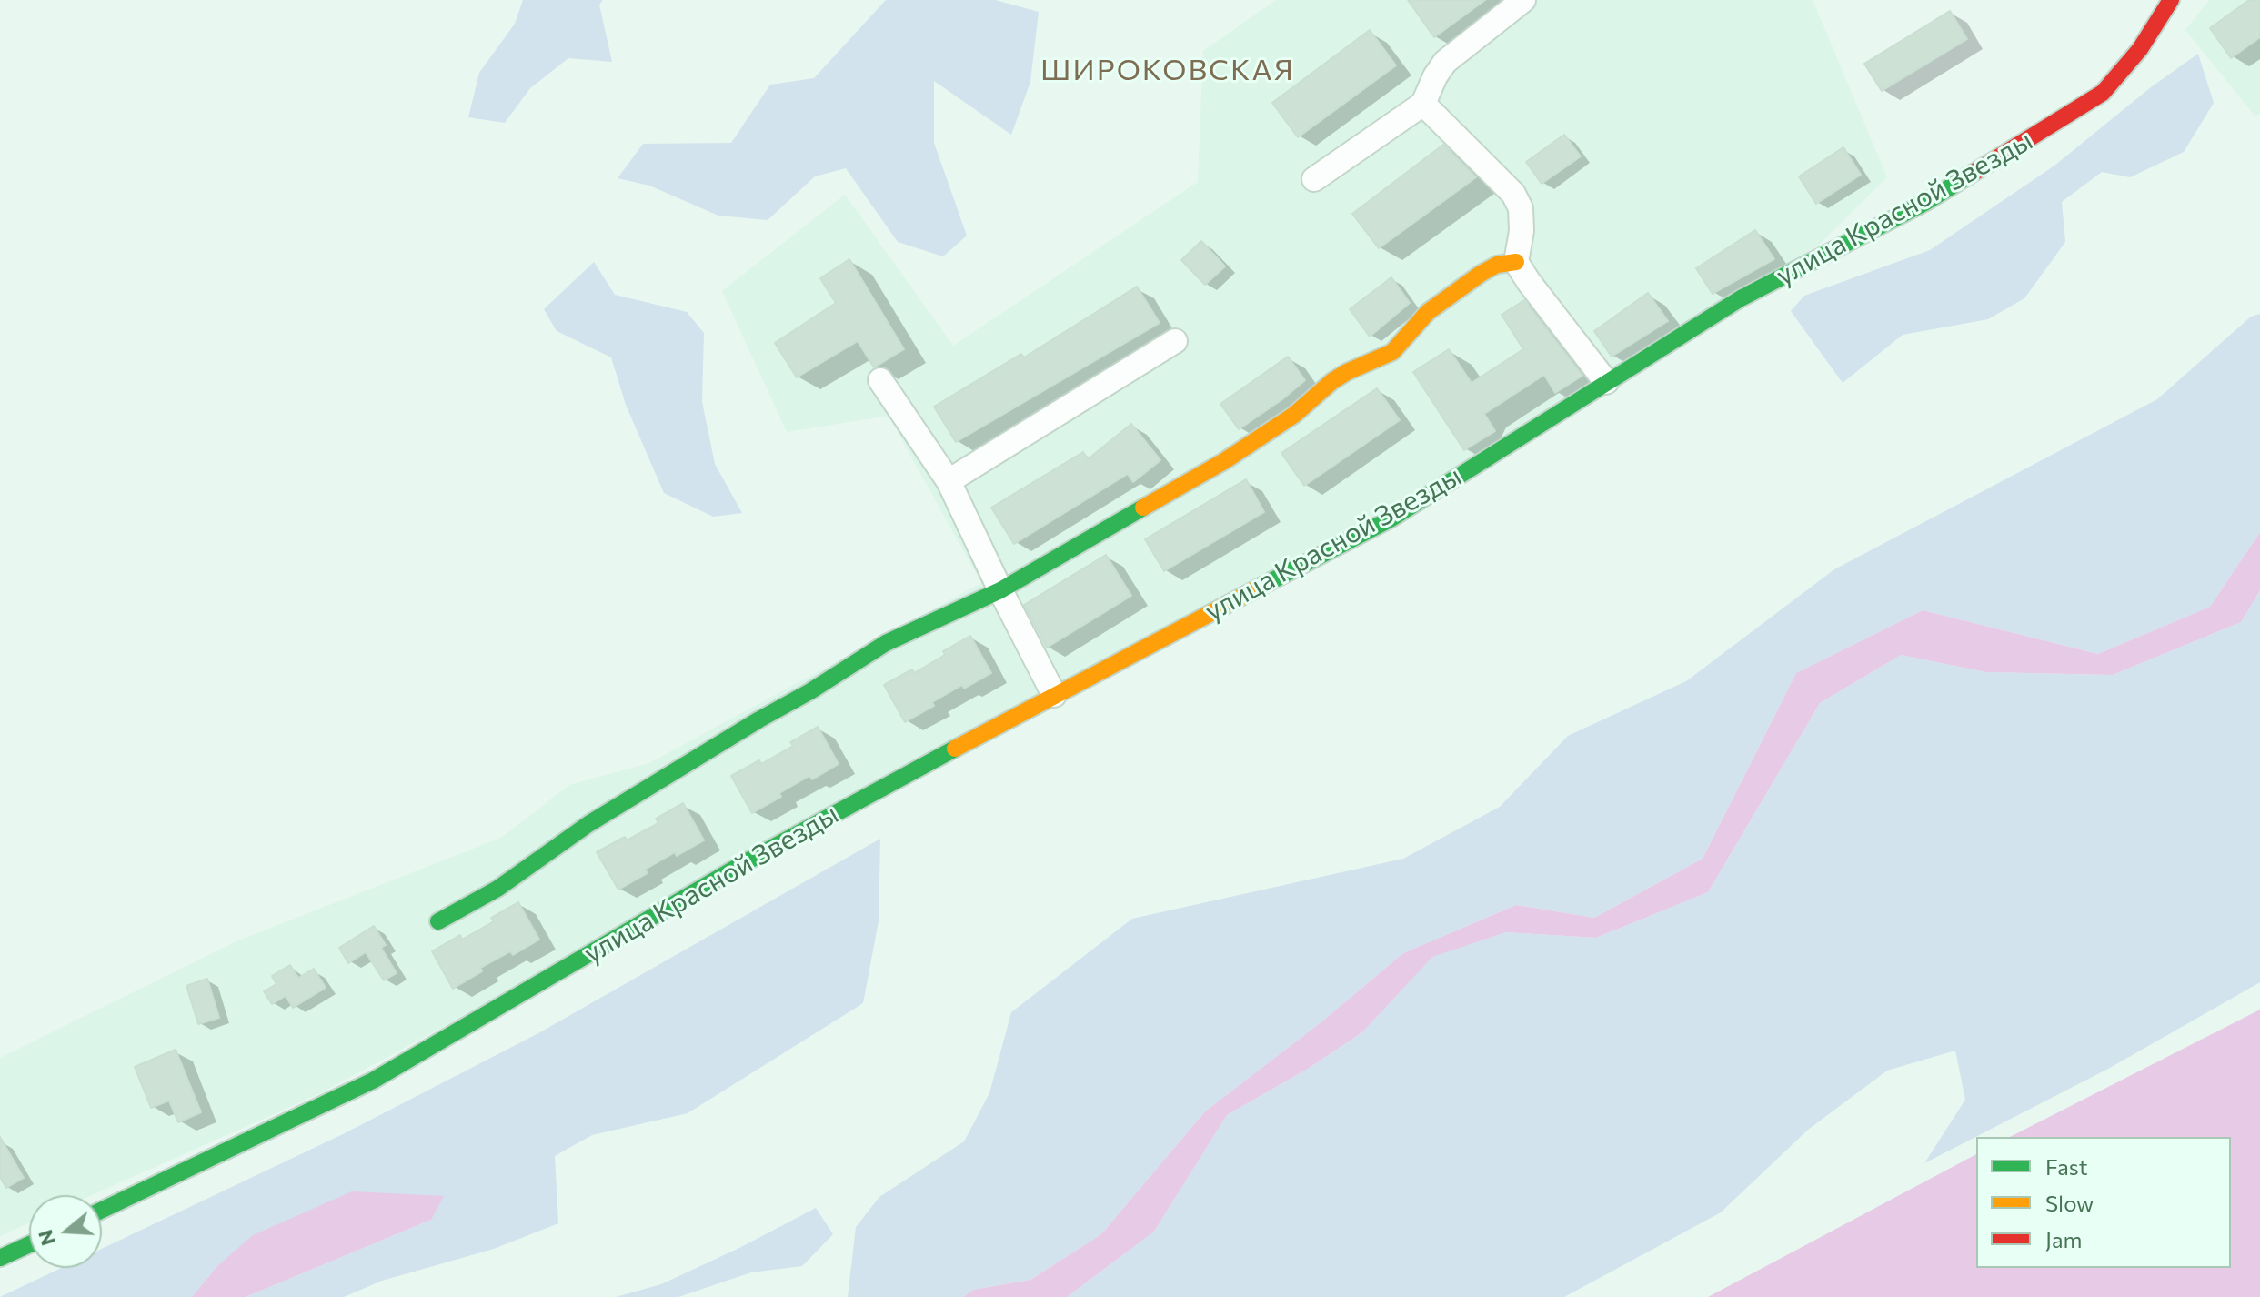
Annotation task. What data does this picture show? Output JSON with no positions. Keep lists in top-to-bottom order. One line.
{"streets":{"street":["улица Красной Звезды"]},"districts":["ШИРОКОВСКАЯ"],"legend":["Fast","Slow","Jam"],"north":"left"}
